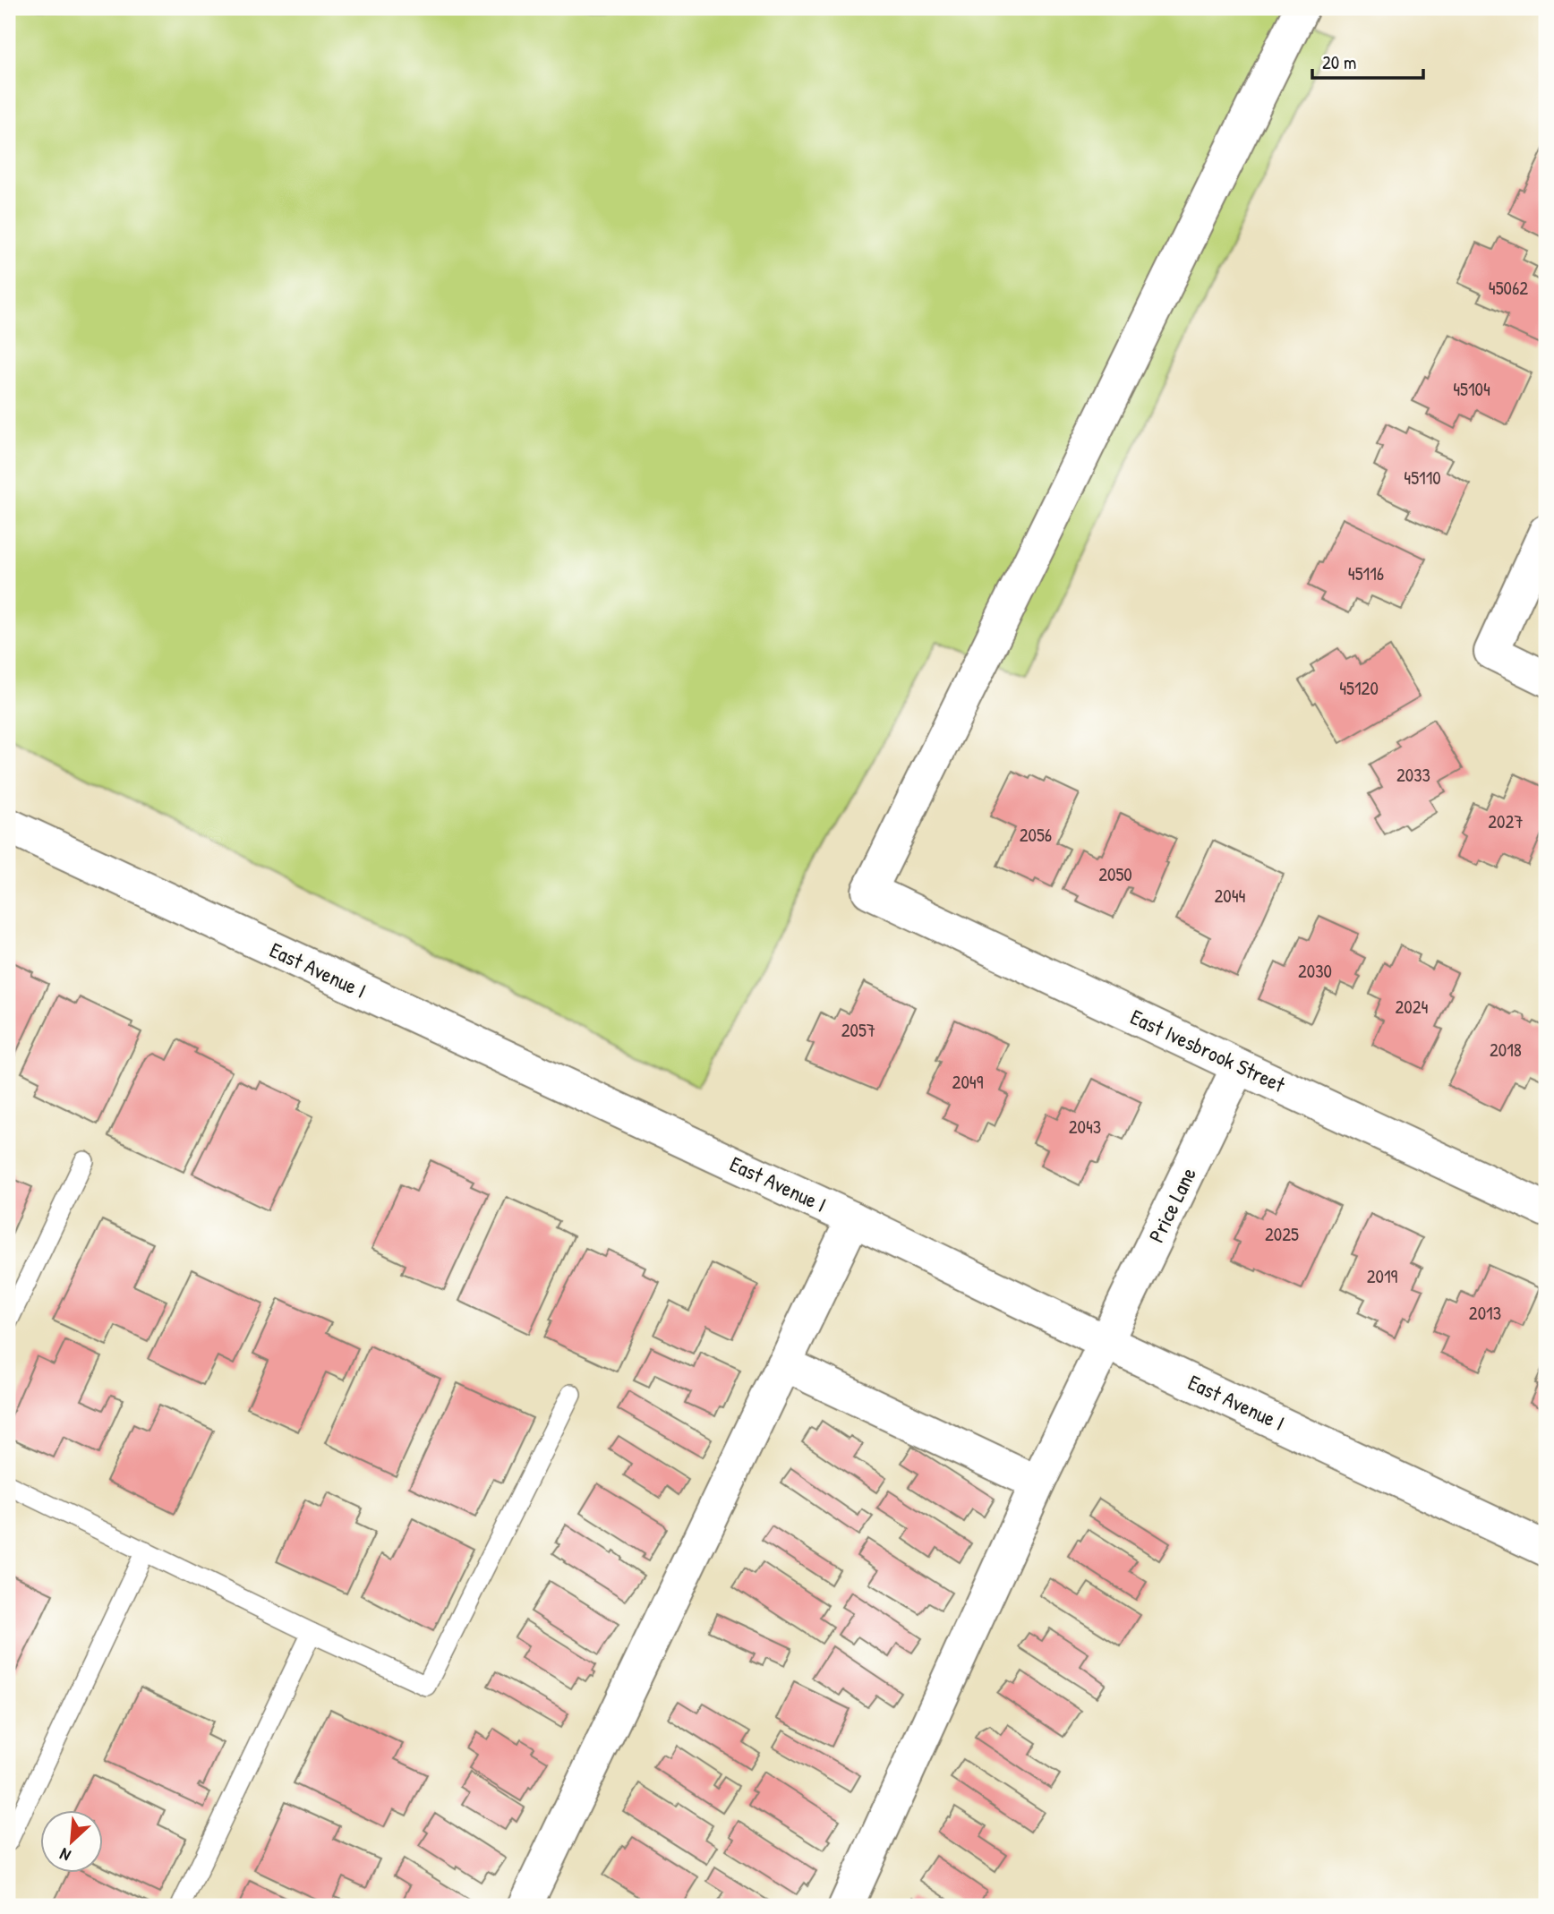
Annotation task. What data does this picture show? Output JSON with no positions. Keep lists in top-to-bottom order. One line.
{"streets":{"street":["East Avenue I","East Ivesbrook Street","Price Lane"]},"crossings":[["East Avenue I","Price Lane"],["East Ivesbrook Street","Price Lane"]],"house_numbers":["45062","45104","45110","45116","45120","2033","2027","2056","2050","2044","2030","2024","2057","2018","2049","2043","2025","2019","2013"],"scale_bar":"20 m","north":"bottom left"}
